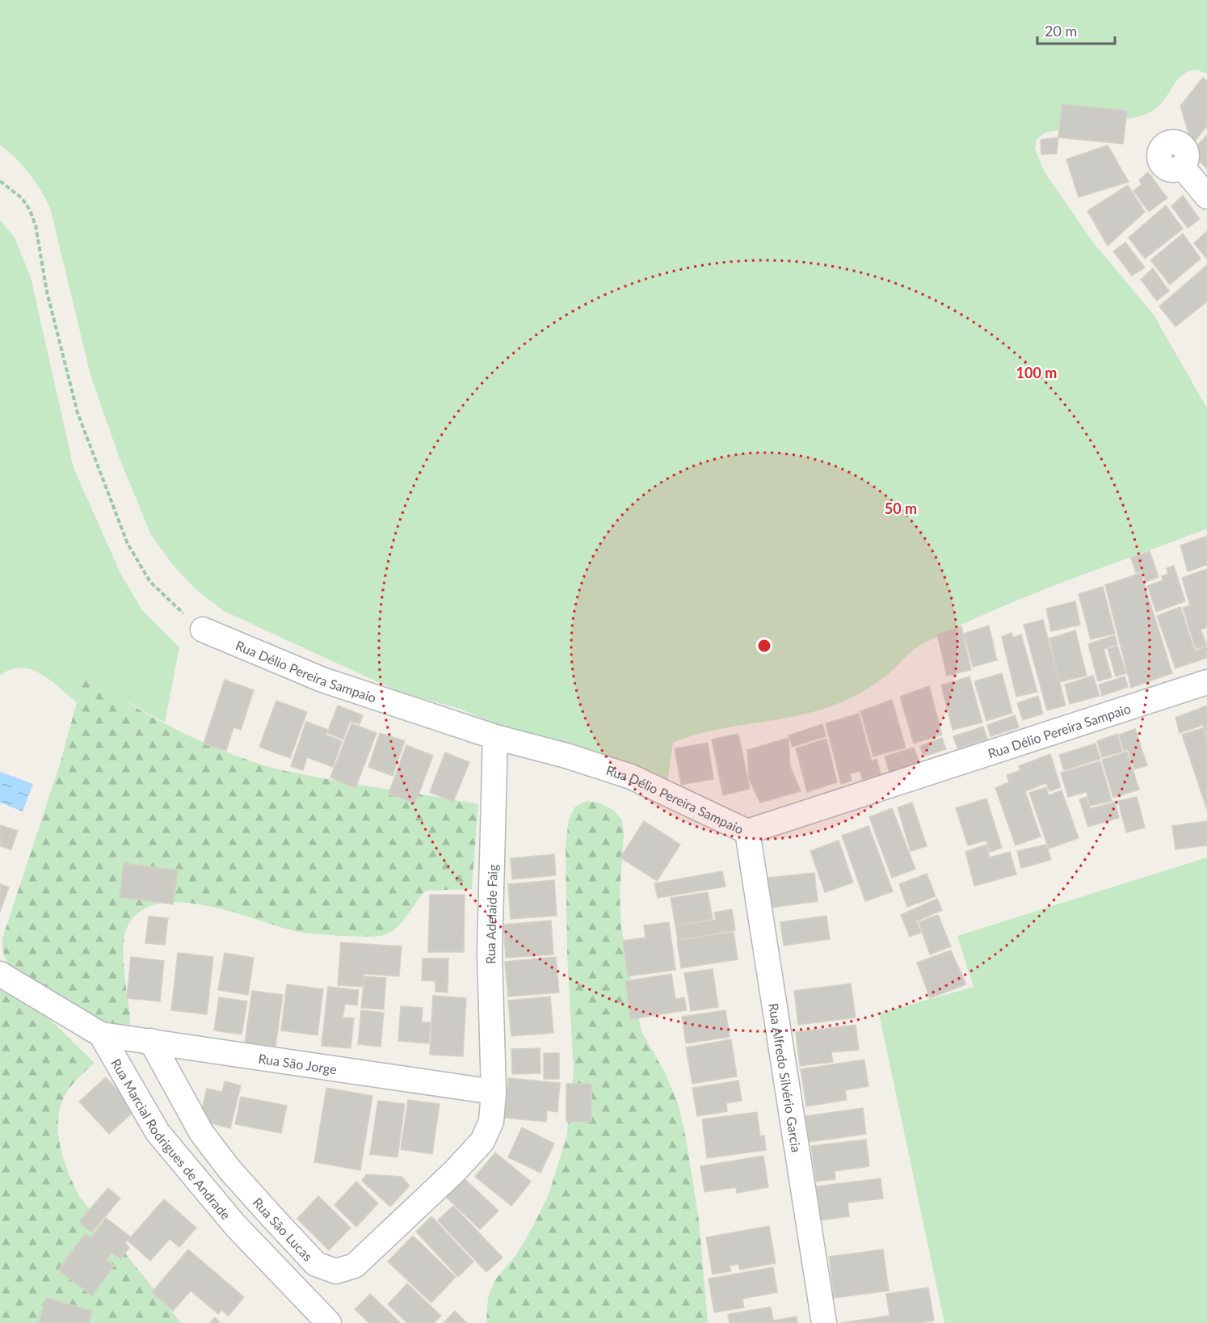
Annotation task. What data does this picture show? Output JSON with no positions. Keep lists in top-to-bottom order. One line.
{"streets":{"street":["Rua Délio Pereira Sampaio","Rua Adelaide Faig","Rua São Jorge","Rua Alfredo Silvério Garcia","Rua Marcial Rodrigues de Andrade","Rua São Lucas"]},"crossings":[["Rua Délio Pereira Sampaio","Rua Adelaide Faig"],["Rua Délio Pereira Sampaio","Rua Alfredo Silvério Garcia"],["Rua Adelaide Faig","Rua São Jorge"],["Rua Adelaide Faig","Rua São Lucas"],["Rua São Jorge","Rua Marcial Rodrigues de Andrade"],["Rua São Jorge","Rua São Lucas"]],"scale_bar":"20 m","rings":["100 m","50 m"]}
